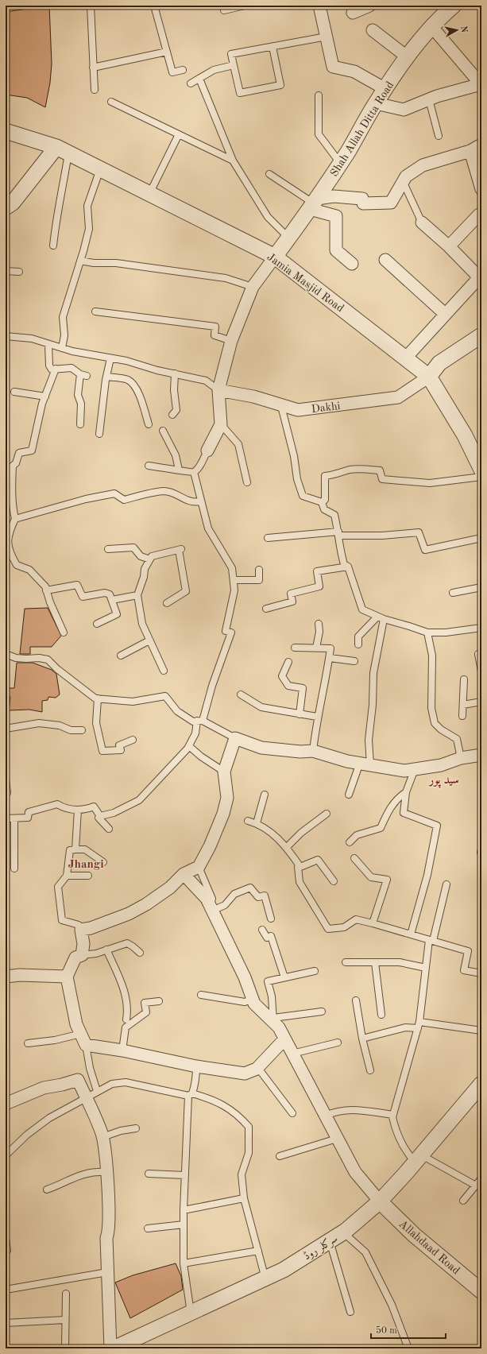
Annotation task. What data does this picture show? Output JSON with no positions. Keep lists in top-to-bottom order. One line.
{"streets":{"street":["Shah Allah Ditta Road","Jamia Masjid Road","Dakhi","سرکلر روڈ","Allahdaad Road"]},"crossings":[["Shah Allah Ditta Road","Jamia Masjid Road"],["Jamia Masjid Road","Dakhi"],["سرکلر روڈ","Allahdaad Road"]],"districts":["سید پور","Jhangi"],"scale_bar":"50 m","north":"right"}
